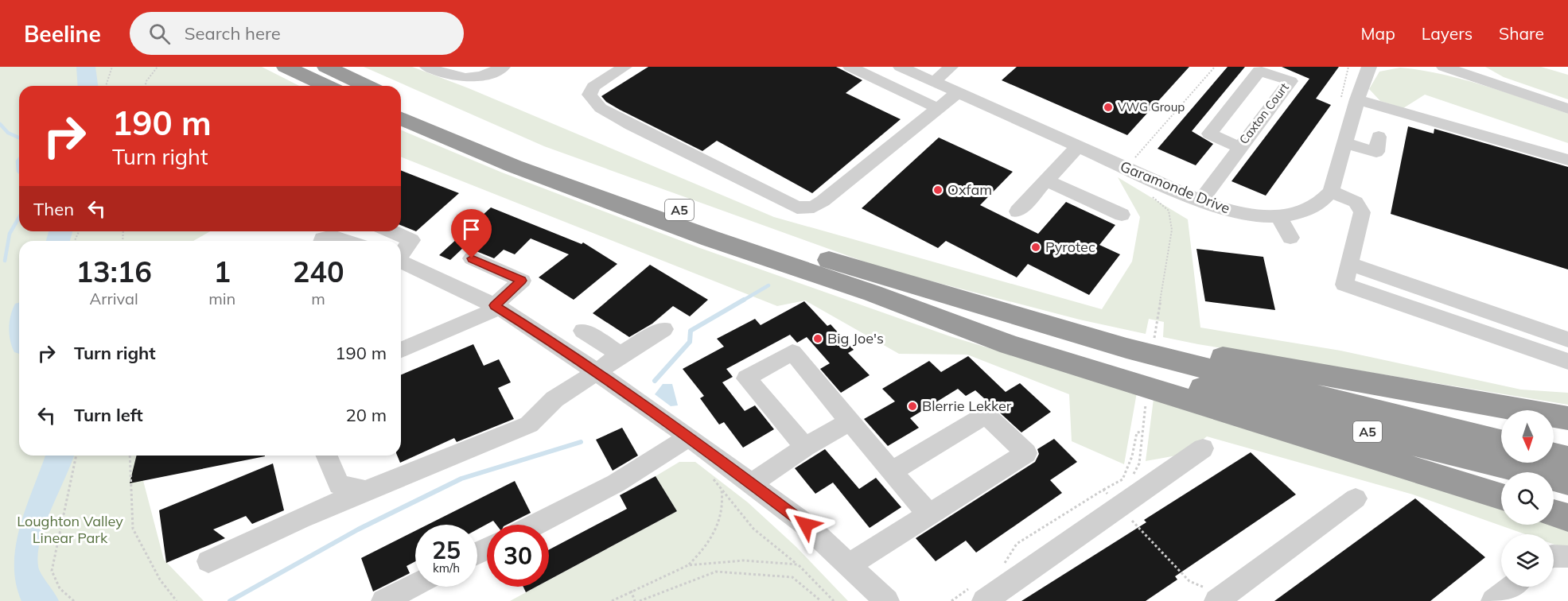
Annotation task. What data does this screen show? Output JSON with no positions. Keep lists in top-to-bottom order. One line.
{"streets":{"highway":["A5"],"street":["Caxton Court","Garamonde Drive"]},"crossings":[["Caxton Court","Garamonde Drive"]],"parks":["Loughton Valley Linear Park"],"places":["VWG Group","Oxfam","Pyrotec","Big Joe's","Blerrie Lekker"],"north":"bottom","page":{"header":"Beeline","search":"Search here","nav":["Map","Layers","Share"],"turn":["190 m","Turn right"],"then":"Then","eta":["13:16","Arrival","1","min","240","m"],"list":[{"name":"Turn right","value":"190 m"},{"name":"Turn left","value":"20 m"}],"speed":"25 km/h","limit":"30"}}
